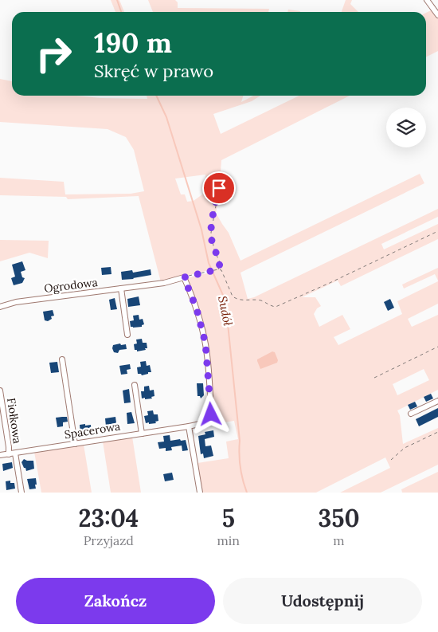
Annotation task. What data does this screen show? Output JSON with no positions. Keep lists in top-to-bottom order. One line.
{"streets":{"street":["Ogrodowa","Fiołkowa","Spacerowa"]},"crossings":[["Ogrodowa","Spacerowa"],["Fiołkowa","Spacerowa"]],"water":["Sudół"],"page":{"turn":["190 m","Skręć w prawo"],"eta":["23:04","Przyjazd","5","min","350","m"],"buttons":["Zakończ","Udostępnij"]}}
